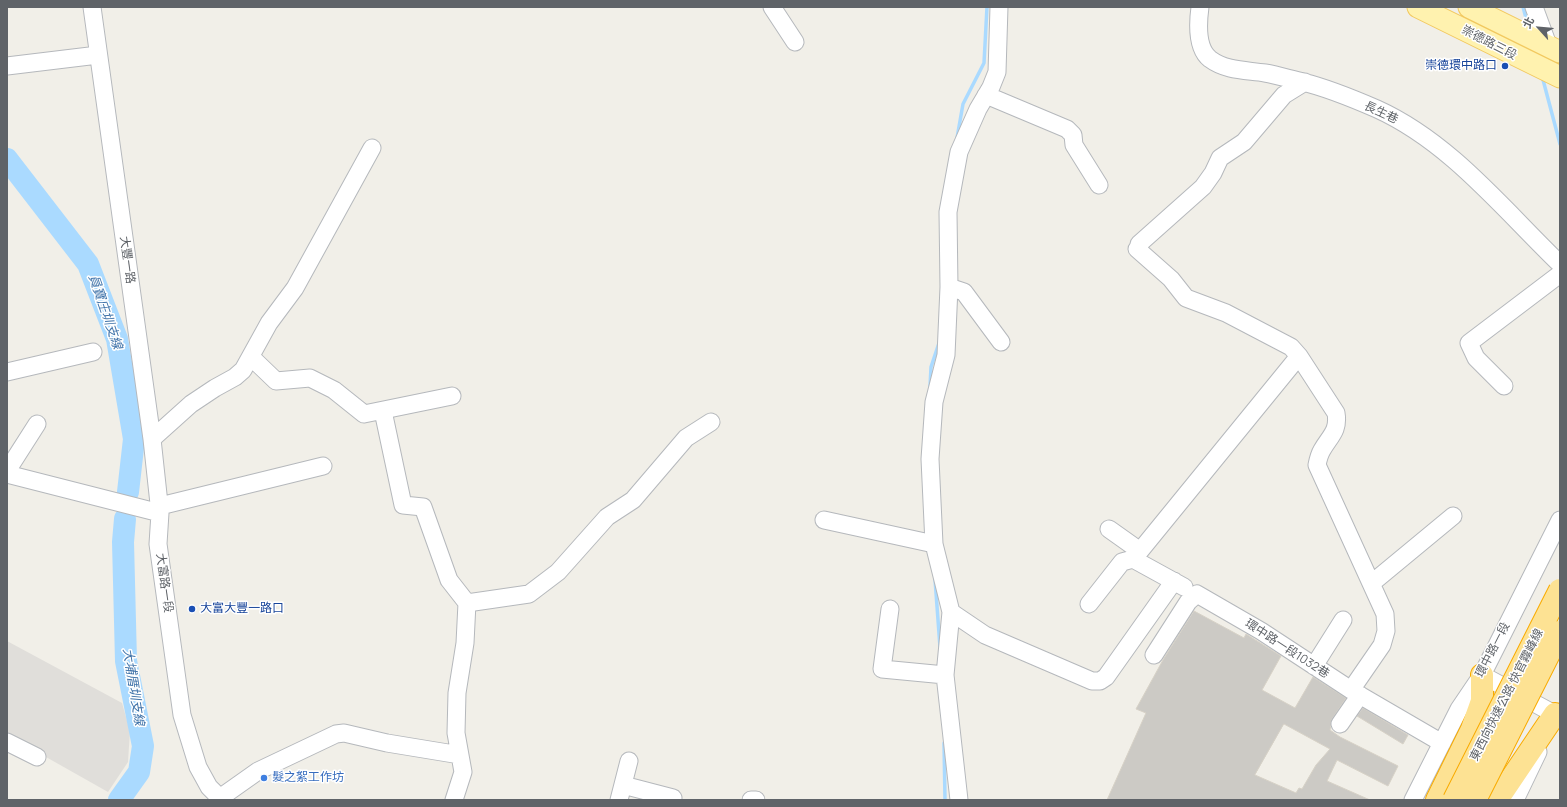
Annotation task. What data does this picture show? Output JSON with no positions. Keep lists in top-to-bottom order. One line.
{"streets":{"highway":["東西向快速公路 快官霧峰線"],"main road":["崇德路三段"],"street":["長生巷","大豐一路","大富路一段","環中路一段1032巷","環中路一段"]},"crossings":[["大豐一路","大富路一段"],["環中路一段1032巷","環中路一段"]],"water":["員寶庄圳支線","大埔厝圳支線"],"places":["崇德環中路口","大富大豐一路口","髮之絮工作坊"],"north":"top left"}
